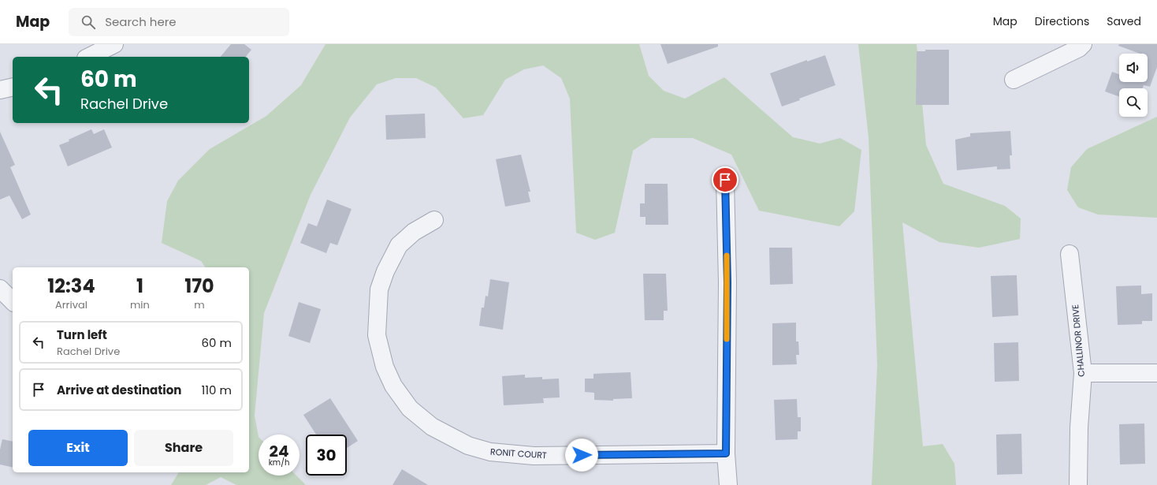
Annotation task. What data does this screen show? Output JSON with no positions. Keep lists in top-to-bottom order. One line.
{"streets":{"street":["CHALLINOR DRIVE","RONIT COURT"]},"page":{"header":"Map","search":"Search here","nav":["Map","Directions","Saved"],"turn":["60 m","Rachel Drive"],"eta":["12:34","Arrival","1","min","170","m"],"list":[{"name":"Turn left","note":"Rachel Drive","value":"60 m"},{"name":"Arrive at destination","value":"110 m"}],"buttons":["Exit","Share"],"speed":"24 km/h","limit":"30"}}
